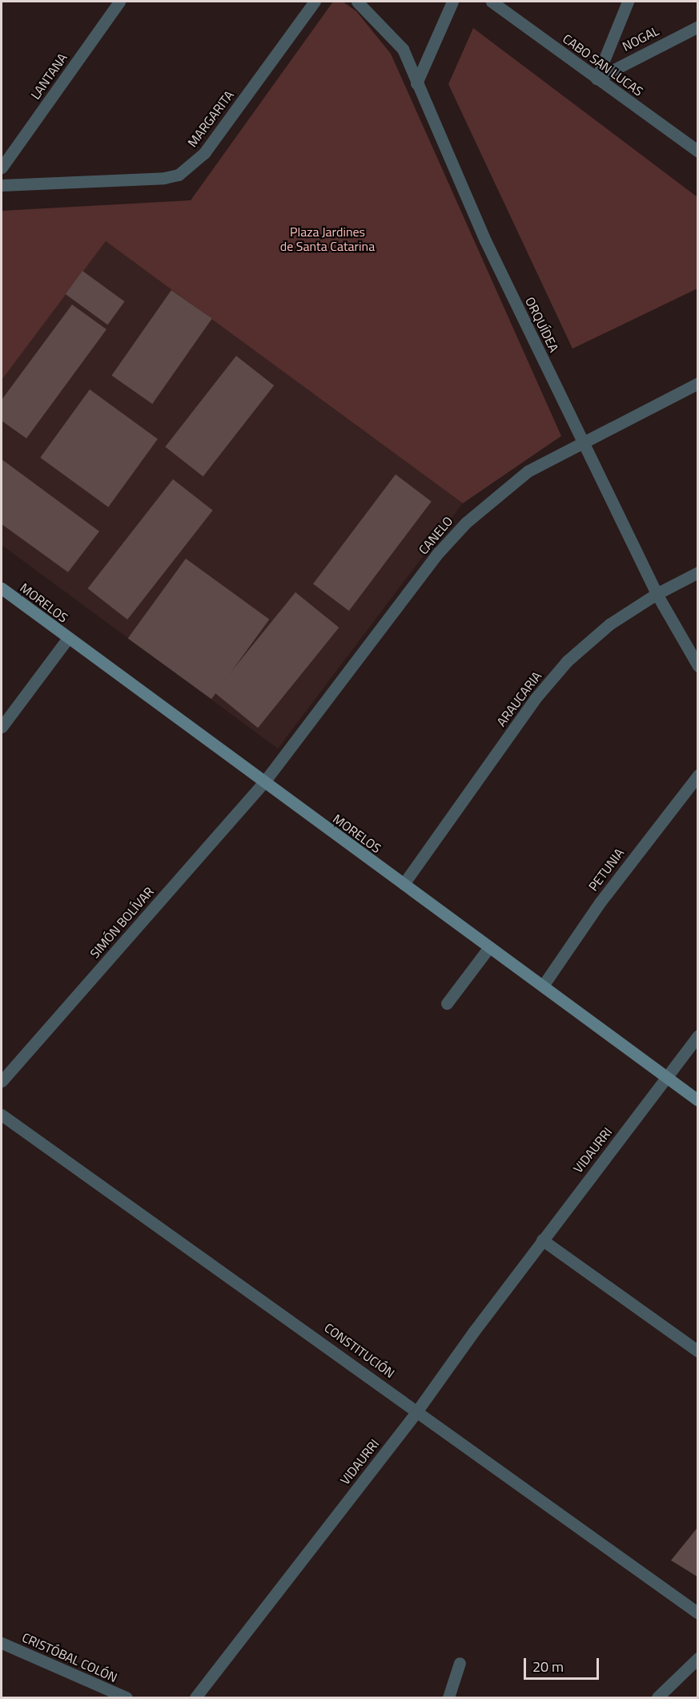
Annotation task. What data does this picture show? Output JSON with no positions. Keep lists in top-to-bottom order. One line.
{"streets":{"street":["NOGAL","CABO SAN LUCAS","LANTANA","MARGARITA","ORQUÍDEA","CANELO","MORELOS","ARAUCARIA","PETUNIA","SIMÓN BOLÍVAR","VIDAURRI","CONSTITUCIÓN","CRISTÓBAL COLÓN"]},"crossings":[["NOGAL","CABO SAN LUCAS"],["ORQUÍDEA","CANELO"],["ORQUÍDEA","ARAUCARIA"],["CANELO","MORELOS"],["CANELO","SIMÓN BOLÍVAR"],["MORELOS","ARAUCARIA"],["MORELOS","PETUNIA"],["MORELOS","SIMÓN BOLÍVAR"],["MORELOS","VIDAURRI"],["VIDAURRI","CONSTITUCIÓN"]],"parks":["Plaza Jardines de Santa Catarina"],"scale_bar":"20 m"}
